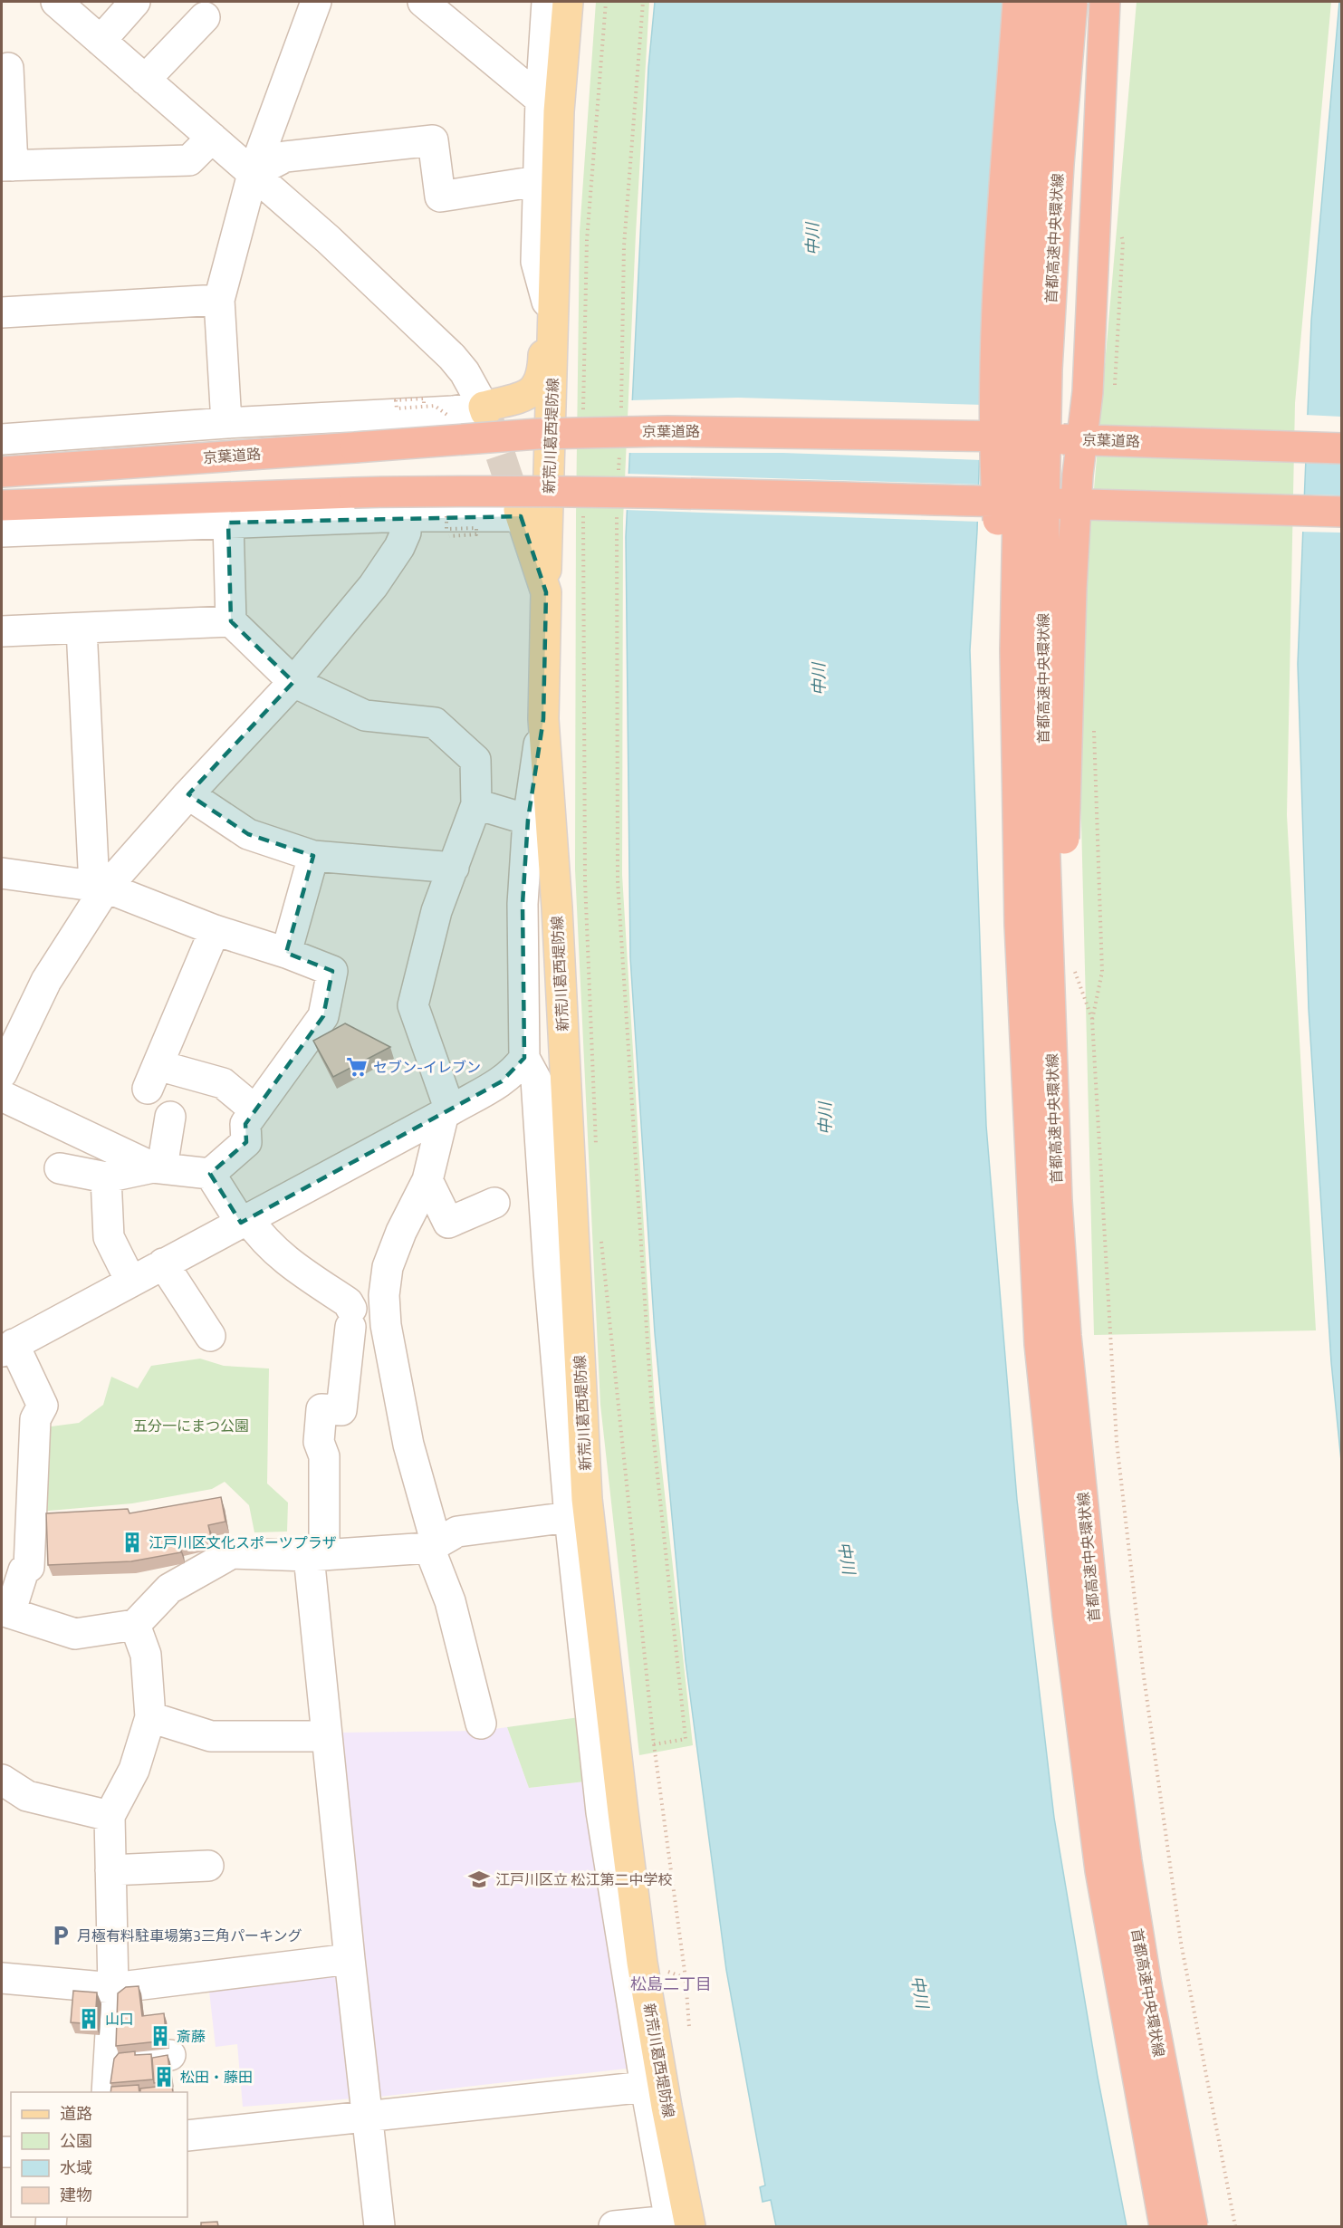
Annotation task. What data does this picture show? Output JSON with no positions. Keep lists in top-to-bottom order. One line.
{"streets":{"highway":["首都高速中央環状線","京葉道路"],"main road":["新荒川葛西堤防線"]},"districts":["松島二丁目"],"water":["中川"],"parks":["五分一にまつ公園"],"places":{"supermarket":["セブン-イレブン"],"building":["江戸川区文化スポーツプラザ","山口","斎藤","松田・藤田"],"school or university":["江戸川区立 松江第二中学校"],"parking":["月極有料駐車場第3三角パーキング"]},"legend":["道路","公園","水域","建物"]}
